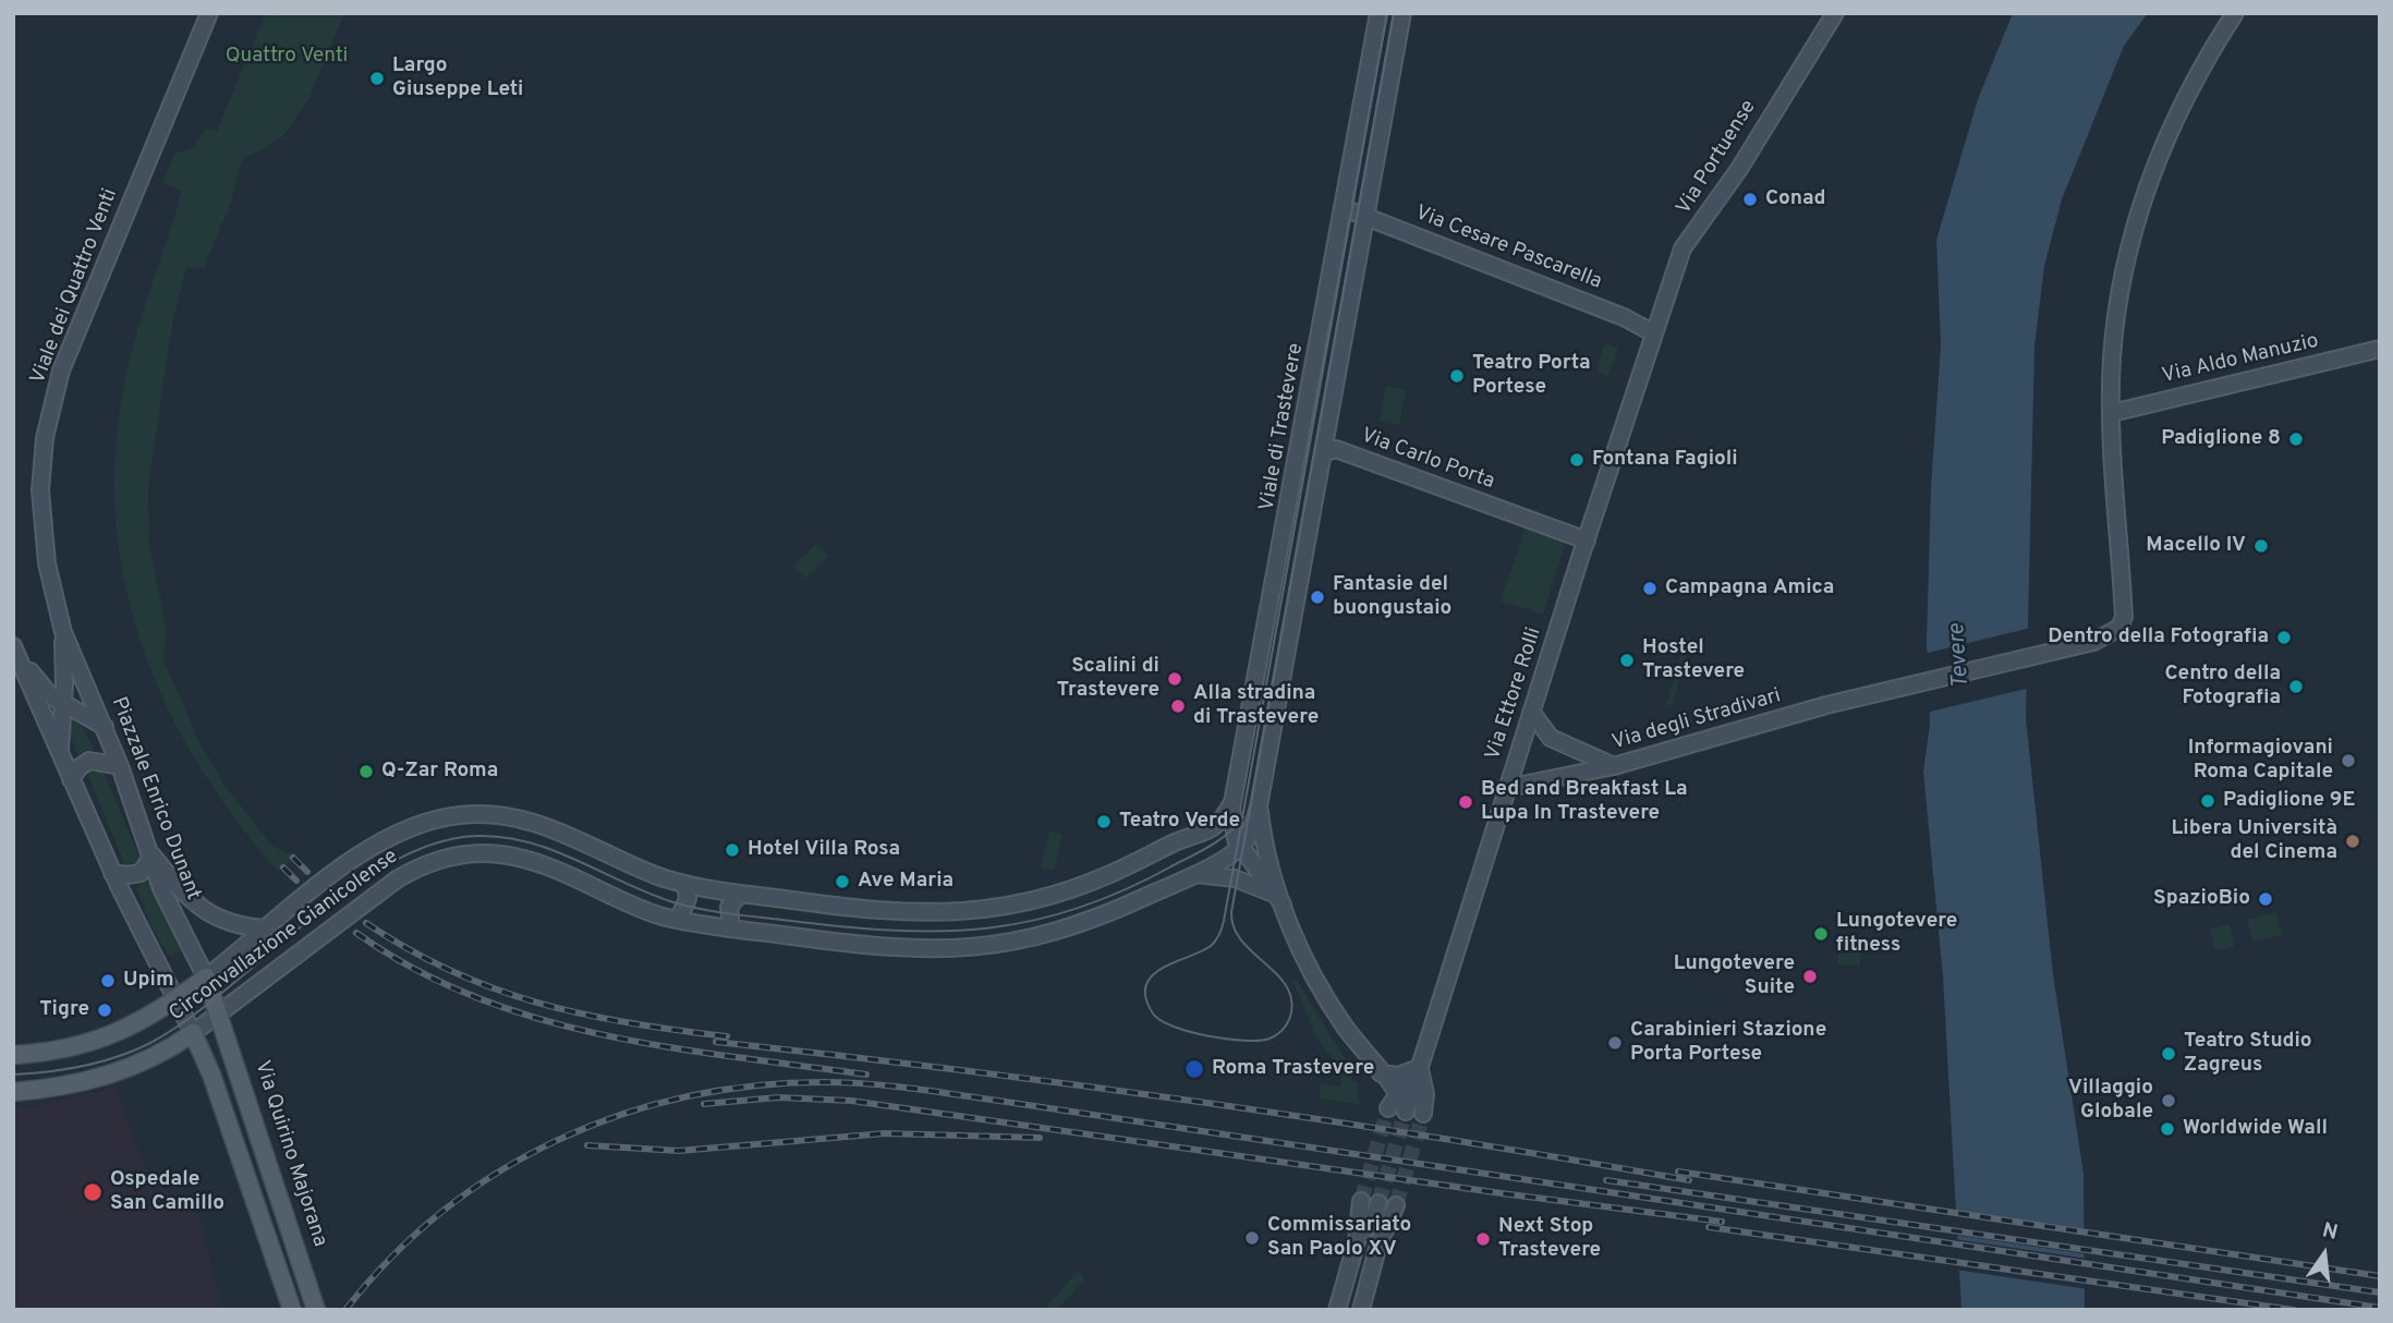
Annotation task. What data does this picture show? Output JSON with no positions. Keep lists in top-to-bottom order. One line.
{"streets":{"main road":["Via Portuense","Via Cesare Pascarella","Viale dei Quattro Venti","Via Aldo Manuzio","Viale di Trastevere","Via Carlo Porta","Via Ettore Rolli","Via degli Stradivari","Piazzale Enrico Dunant","Circonvallazione Gianicolense","Via Quirino Majorana"]},"crossings":[["Via Portuense","Via Cesare Pascarella"],["Via Portuense","Via Ettore Rolli"],["Via Cesare Pascarella","Viale di Trastevere"],["Via Cesare Pascarella","Via Ettore Rolli"],["Viale dei Quattro Venti","Piazzale Enrico Dunant"],["Via Aldo Manuzio","Via degli Stradivari"],["Viale di Trastevere","Circonvallazione Gianicolense"],["Via Carlo Porta","Via Ettore Rolli"],["Via Ettore Rolli","Via degli Stradivari"],["Piazzale Enrico Dunant","Circonvallazione Gianicolense"],["Piazzale Enrico Dunant","Via Quirino Majorana"],["Circonvallazione Gianicolense","Via Quirino Majorana"]],"water":["Tevere"],"parks":["Quattro Venti"],"places":["Largo Giuseppe Leti","Conad","Teatro Porta Portese","Padiglione 8","Fontana Fagioli","Macello IV","Campagna Amica","Fantasie del buongustaio","Dentro della Fotografia","Hostel Trastevere","Scalini di Trastevere","Centro della Fotografia","Alla stradina di Trastevere","Informagiovani Roma Capitale","Q-Zar Roma","Padiglione 9E","Bed and Breakfast La Lupa In Trastevere","Teatro Verde","Libera Università del Cinema","Hotel Villa Rosa","Ave Maria","SpazioBio","Lungotevere fitness","Lungotevere Suite","Upim","Tigre","Carabinieri Stazione Porta Portese","Teatro Studio Zagreus","Roma Trastevere","Villaggio Globale","Worldwide Wall","Ospedale San Camillo","Commissariato San Paolo XV","Next Stop Trastevere"],"north":"top"}
